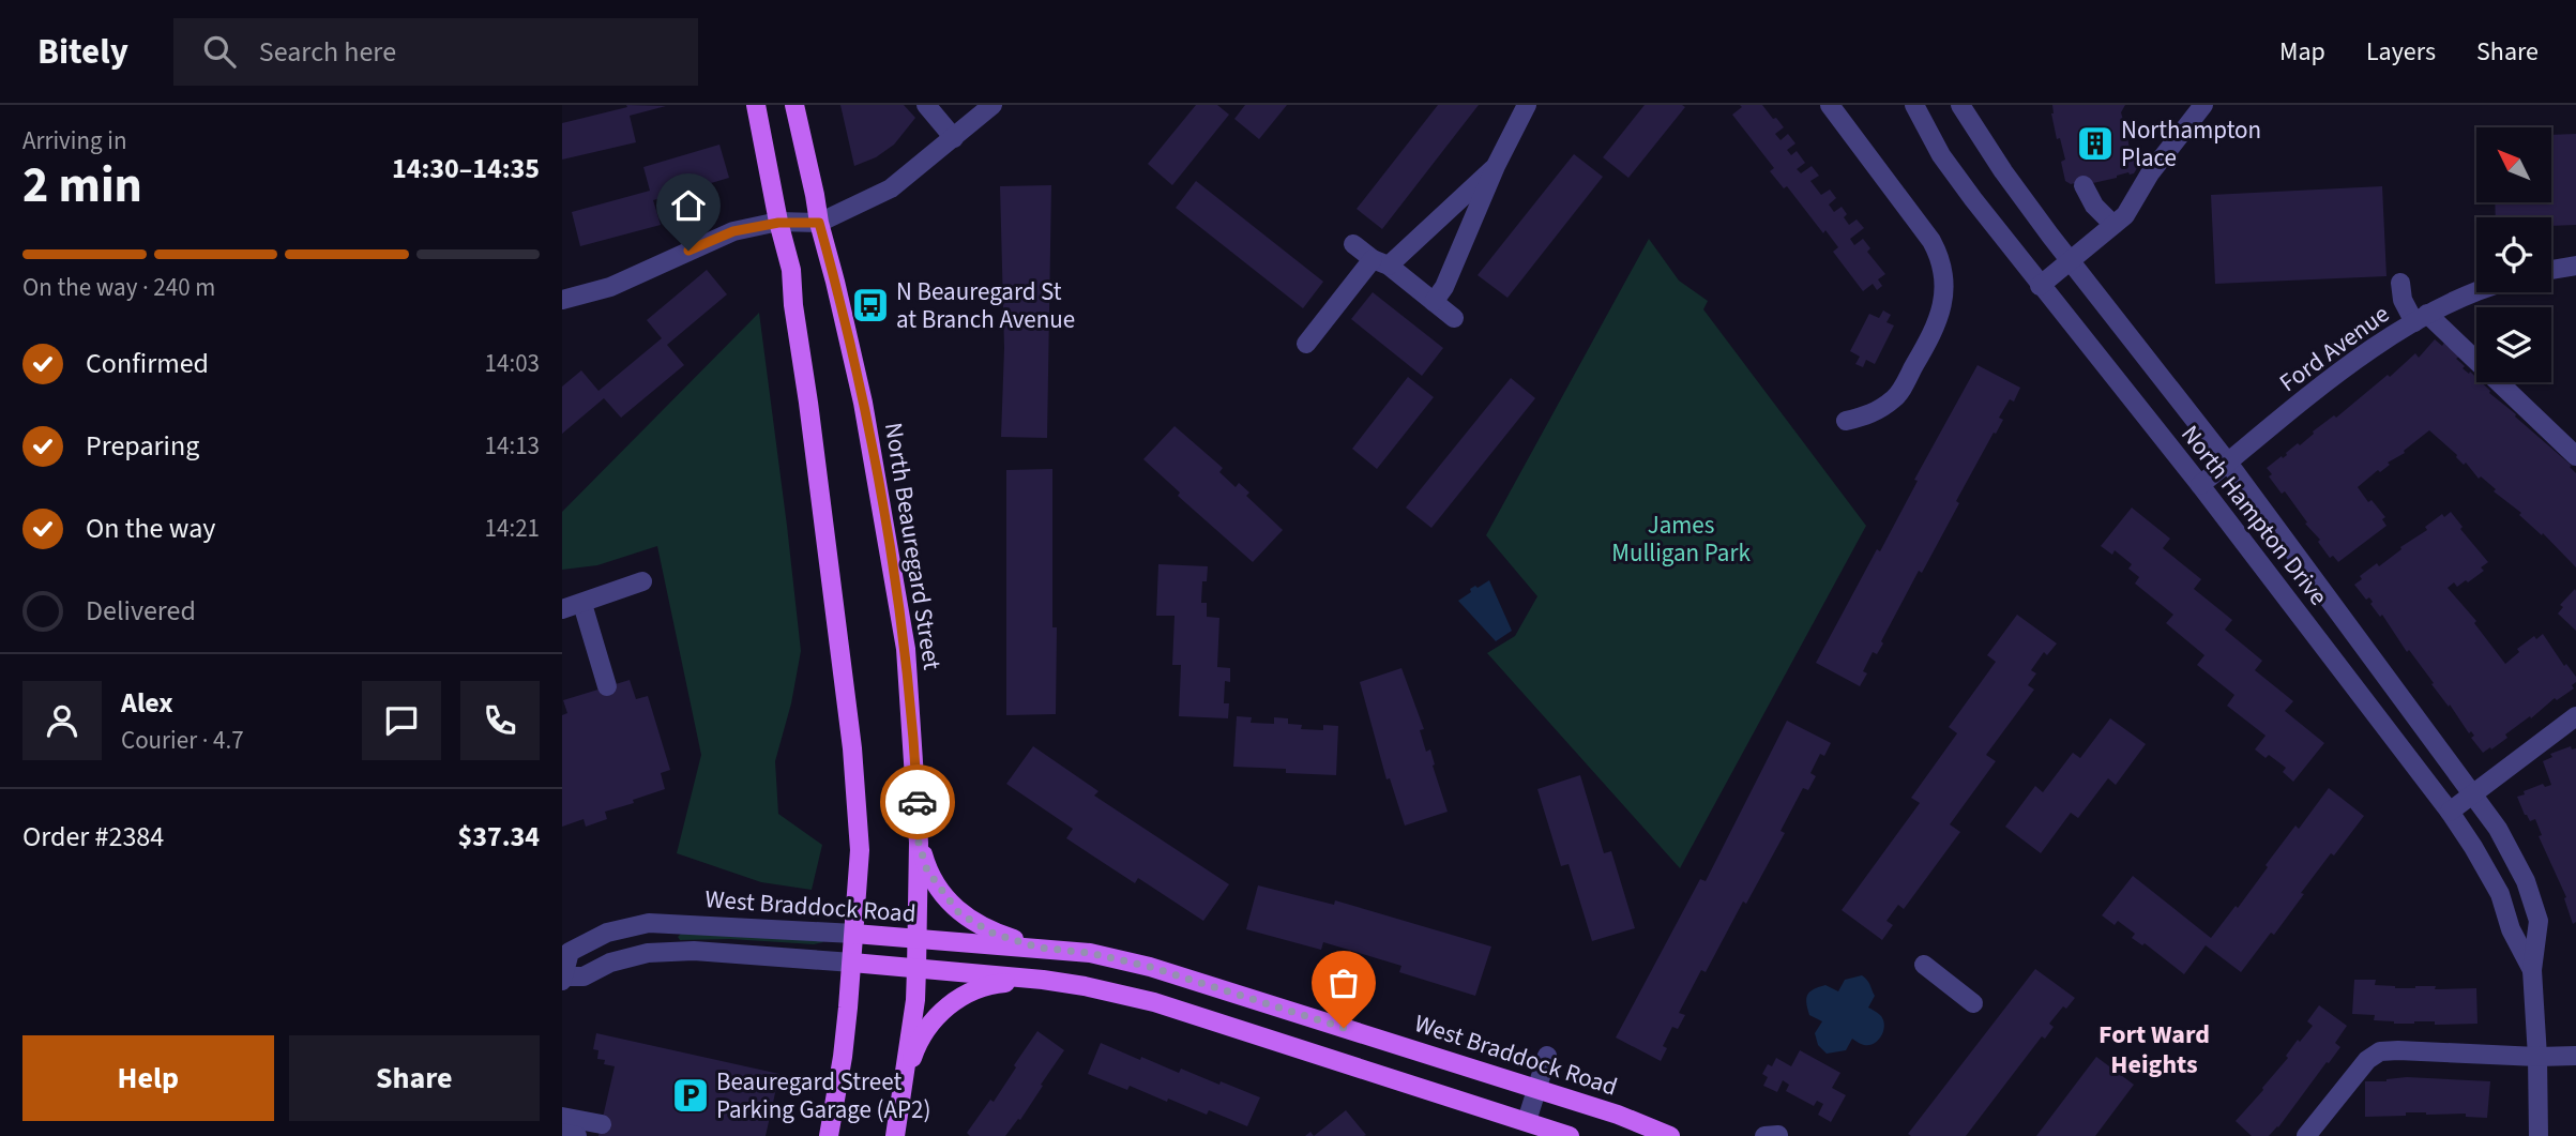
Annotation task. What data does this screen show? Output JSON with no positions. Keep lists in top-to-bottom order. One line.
{"streets":{"main road":["North Beauregard Street","West Braddock Road"],"street":["Ford Avenue","North Hampton Drive"]},"crossings":[["Ford Avenue","North Hampton Drive"],["North Beauregard Street","West Braddock Road"]],"districts":["Fort Ward Heights"],"parks":["James Mulligan Park"],"places":{"building":["Northampton Place"],"bus stop":["N Beauregard St at Branch Avenue"],"parking":["Beauregard Street Parking Garage (AP2)"]},"north":"top left","page":{"header":"Bitely","search":"Search here","nav":["Map","Layers","Share"],"heading":["2 min","Arriving in","14:30–14:35"],"panel":["Alex","Courier · 4.7","Order #2384","$37.34"],"bar":"On the way · 240 m","list":[["Confirmed","14:03"],["Preparing","14:13"],["On the way","14:21"],"Delivered"],"buttons":["Help","Share"]}}
